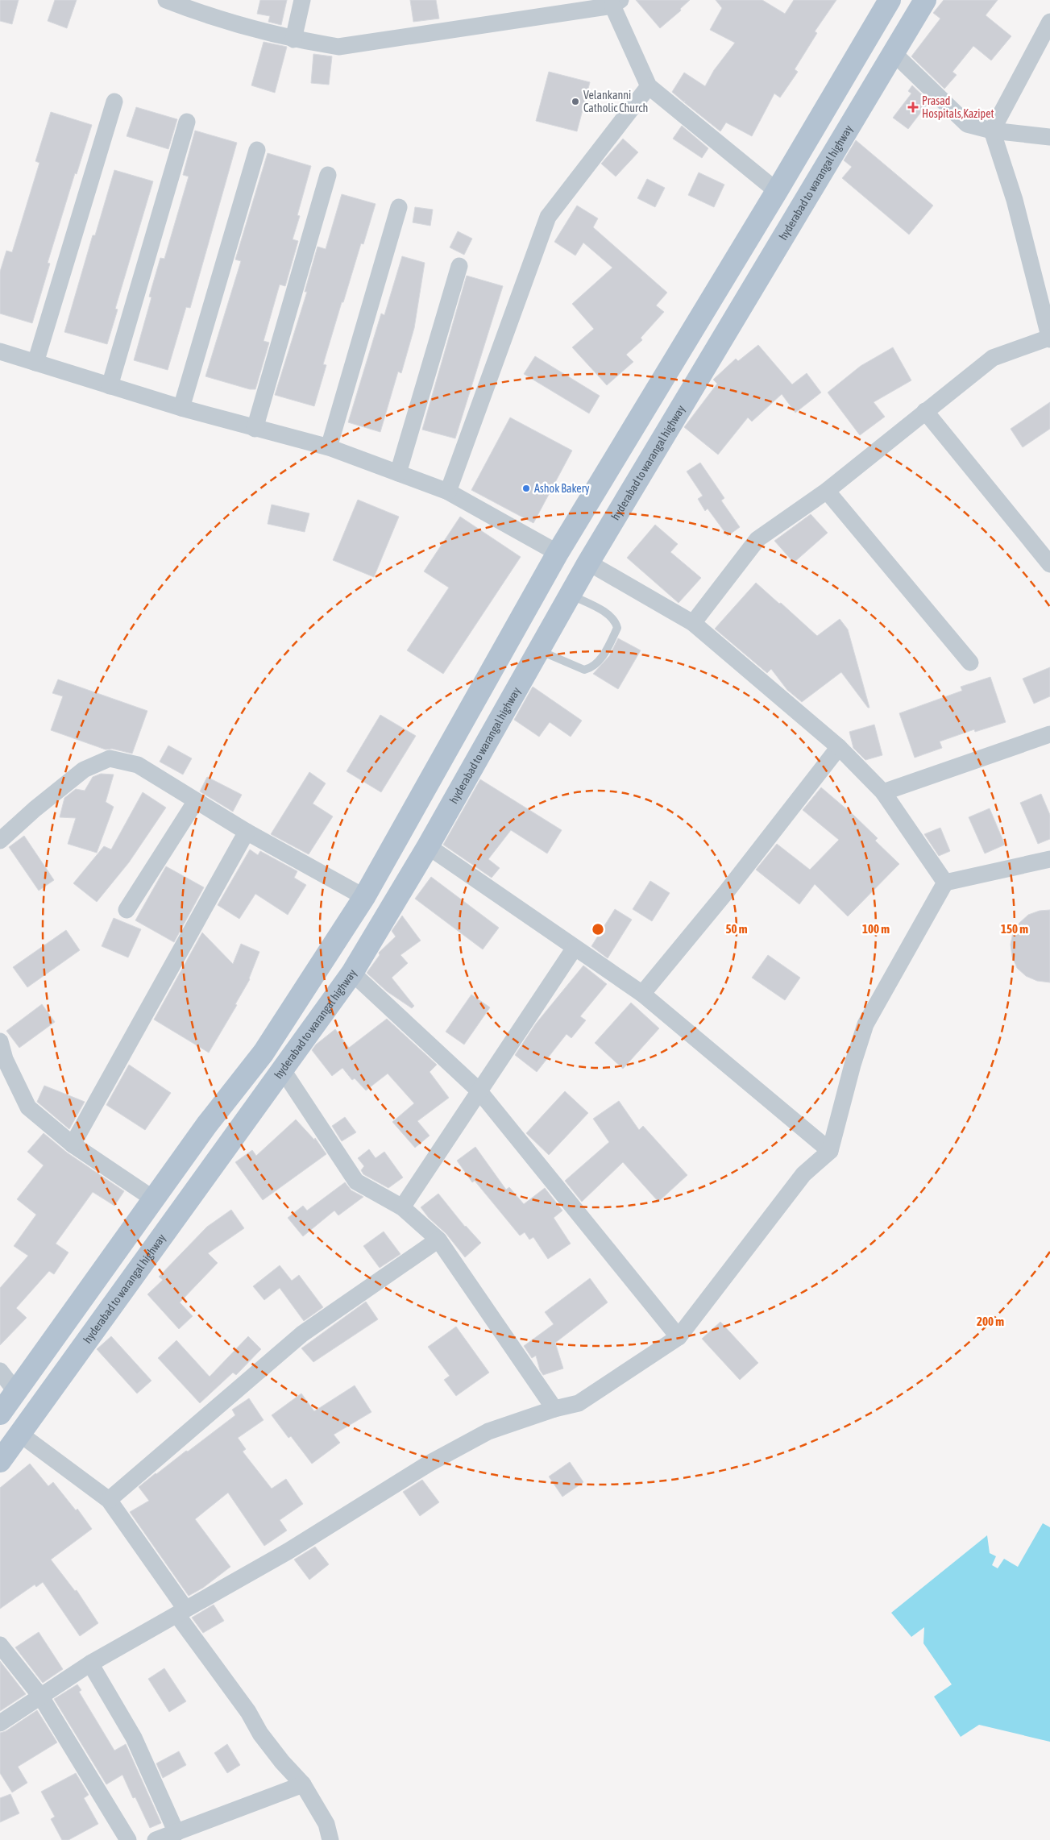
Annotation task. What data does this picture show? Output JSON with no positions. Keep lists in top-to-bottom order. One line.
{"streets":{"main road":["hyderabad to warangal highway"]},"places":{"other":["Velankanni Catholic Church","Ashok Bakery"],"health":["Prasad Hospitals,Kazipet"]},"rings":["50 m","100 m","150 m","200 m"]}
